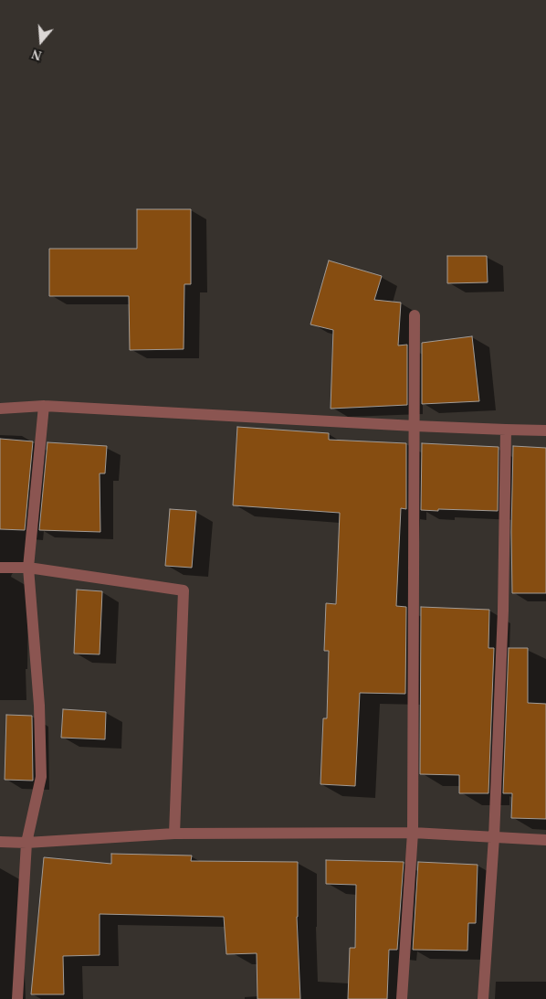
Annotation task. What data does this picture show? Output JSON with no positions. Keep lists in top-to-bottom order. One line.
{"north":"bottom"}
